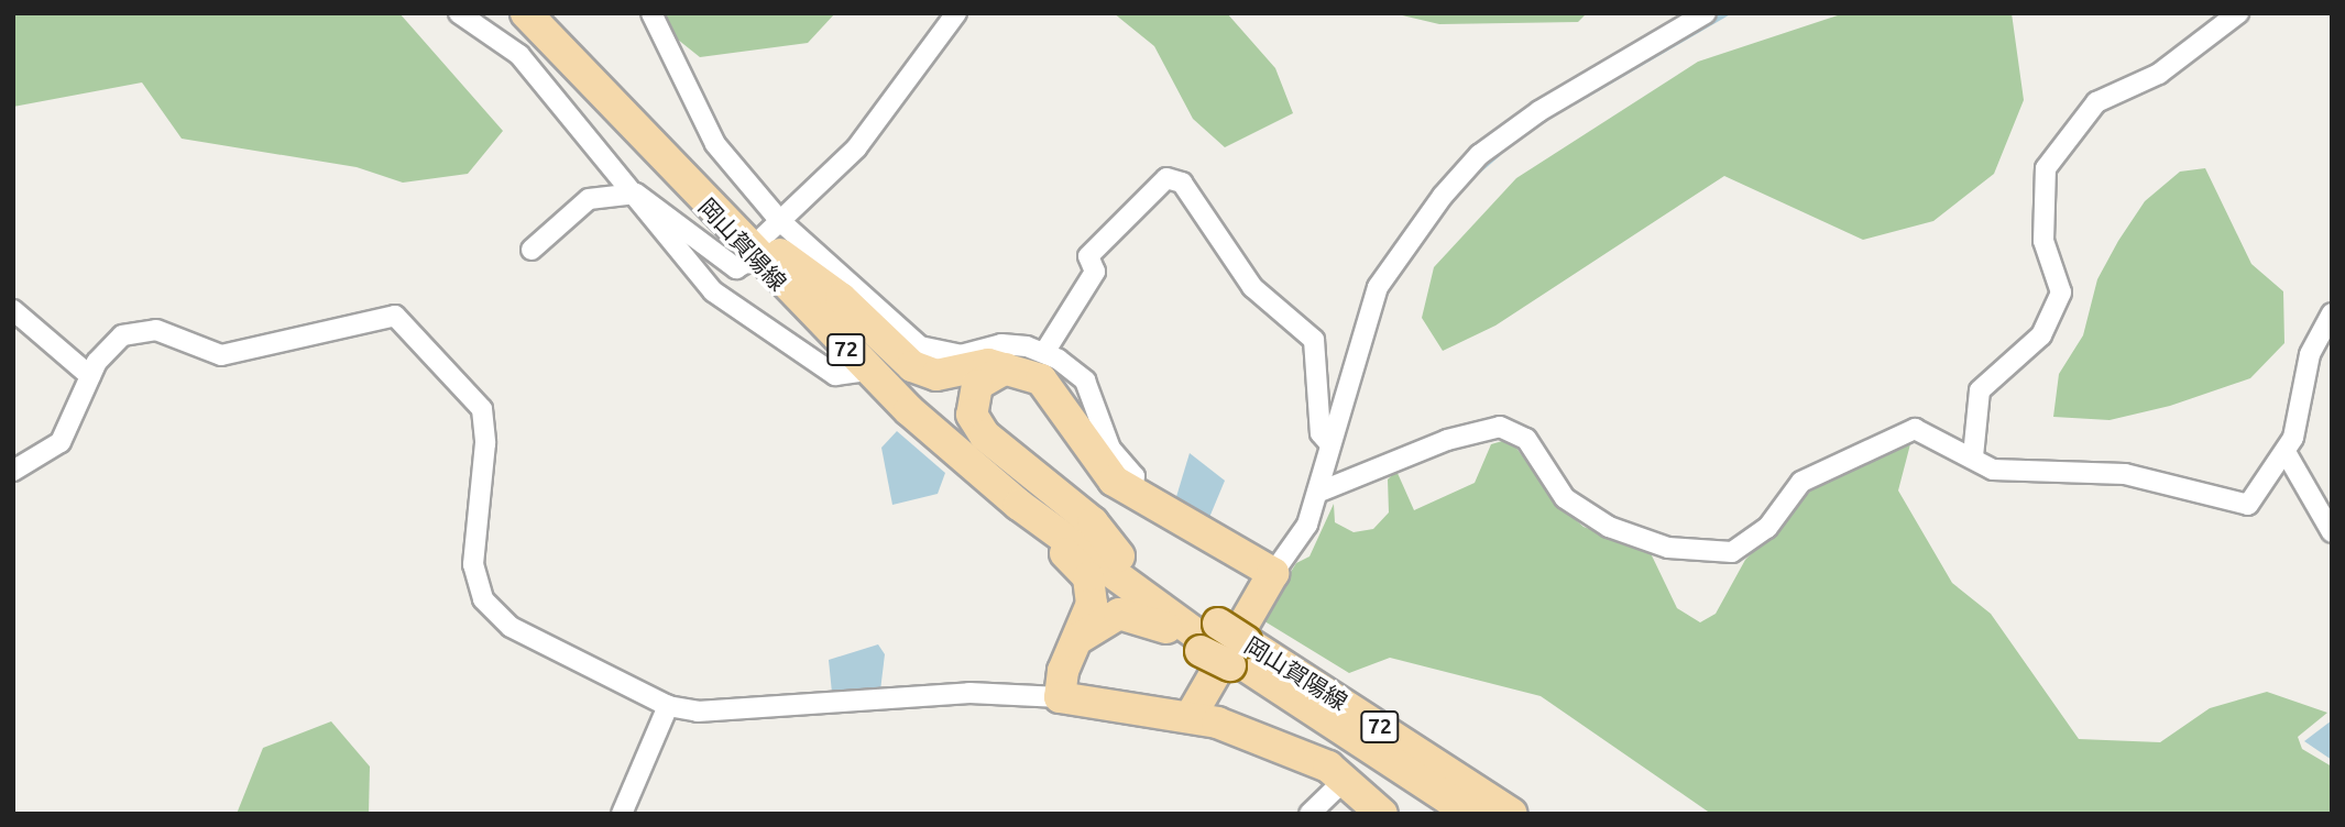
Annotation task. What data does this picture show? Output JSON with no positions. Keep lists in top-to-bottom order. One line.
{"streets":{"main road":["岡山賀陽線","72"]}}
